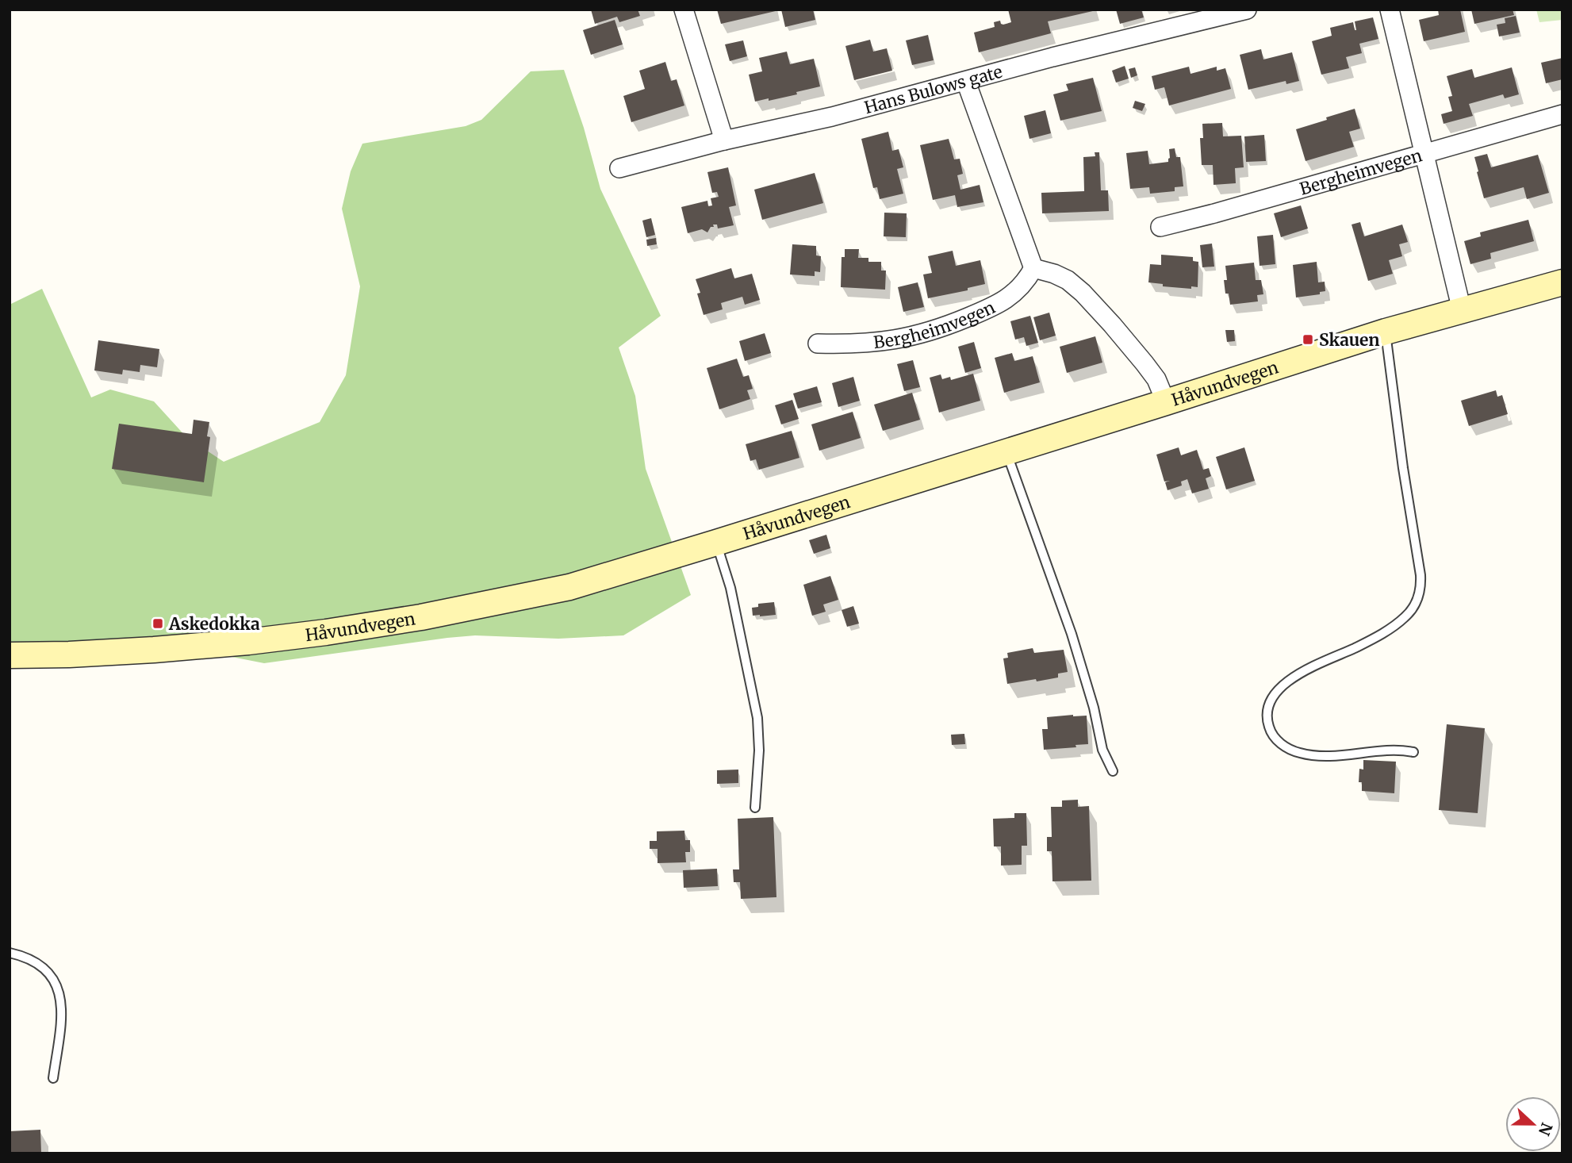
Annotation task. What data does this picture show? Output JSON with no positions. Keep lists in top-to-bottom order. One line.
{"streets":{"main road":["Håvundvegen"],"street":["Hans Bulows gate","Bergheimvegen"]},"places":{"transit":["Skauen","Askedokka"]},"north":"right"}
